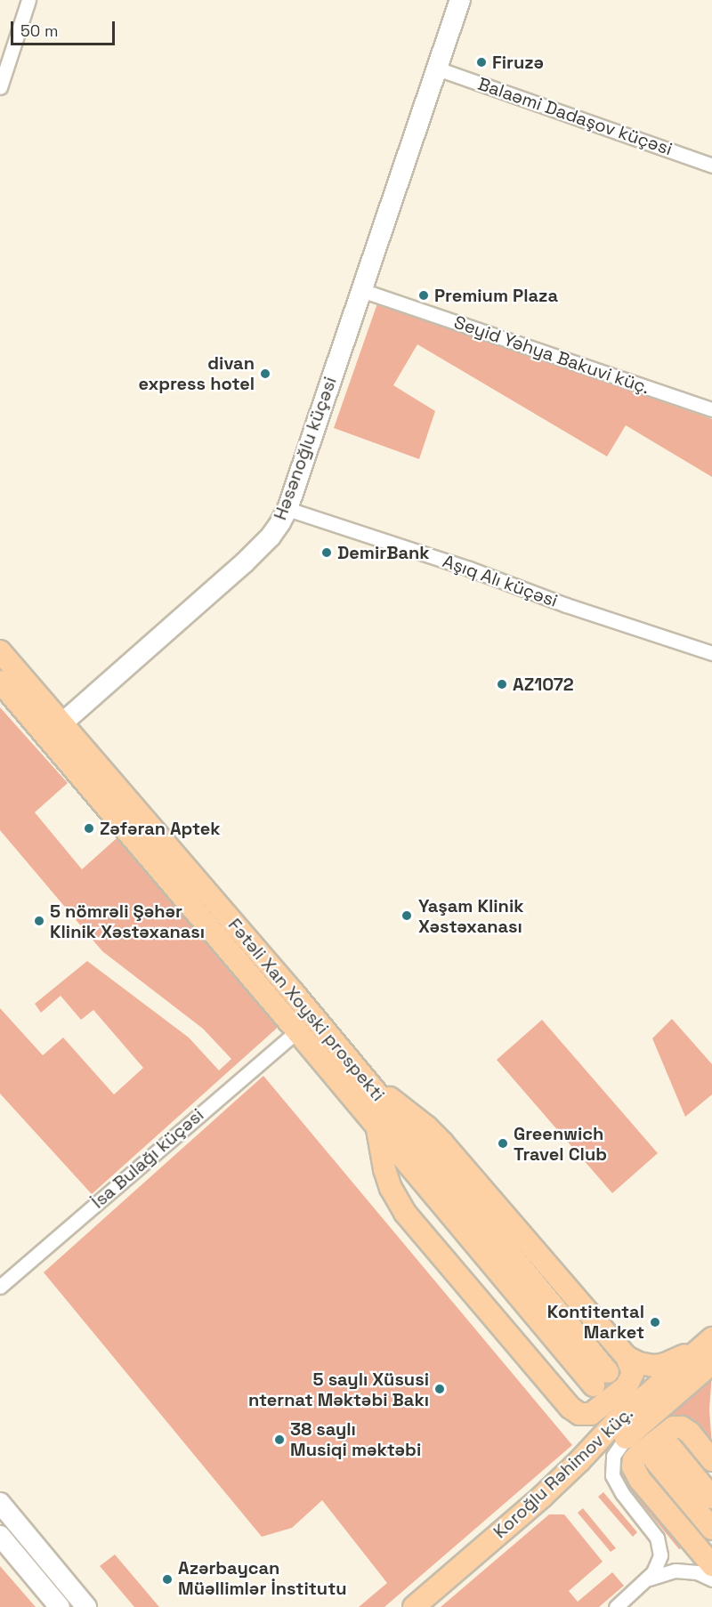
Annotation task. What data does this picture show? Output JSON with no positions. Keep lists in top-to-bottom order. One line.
{"streets":{"main road":["Fətəli Xan Xoyski prospekti","Koroğlu Rəhimov küç."],"street":["Balaəmi Dadaşov küçəsi","Seyid Yəhya Bakuvi küç.","Həsənoğlu küçəsi","Aşıq Alı küçəsi","İsa Bulağı küçəsi"]},"crossings":[["Balaəmi Dadaşov küçəsi","Həsənoğlu küçəsi"],["Seyid Yəhya Bakuvi küç.","Həsənoğlu küçəsi"],["Həsənoğlu küçəsi","Aşıq Alı küçəsi"],["Həsənoğlu küçəsi","Fətəli Xan Xoyski prospekti"],["Fətəli Xan Xoyski prospekti","İsa Bulağı küçəsi"]],"places":["Firuzə","Premium Plaza","divan express hotel","DemirBank","AZ1072","Zəfəran Aptek","Yaşam Klinik Xəstəxanası","5 nömrəli Şəhər Klinik Xəstəxanası","Greenwich Travel Club","Kontitental Market","5 saylı Xüsusi nternat Məktəbi Bakı","38 saylı Musiqi məktəbi","Azərbaycan Müəllimlər İnstitutu"],"scale_bar":"50 m"}
